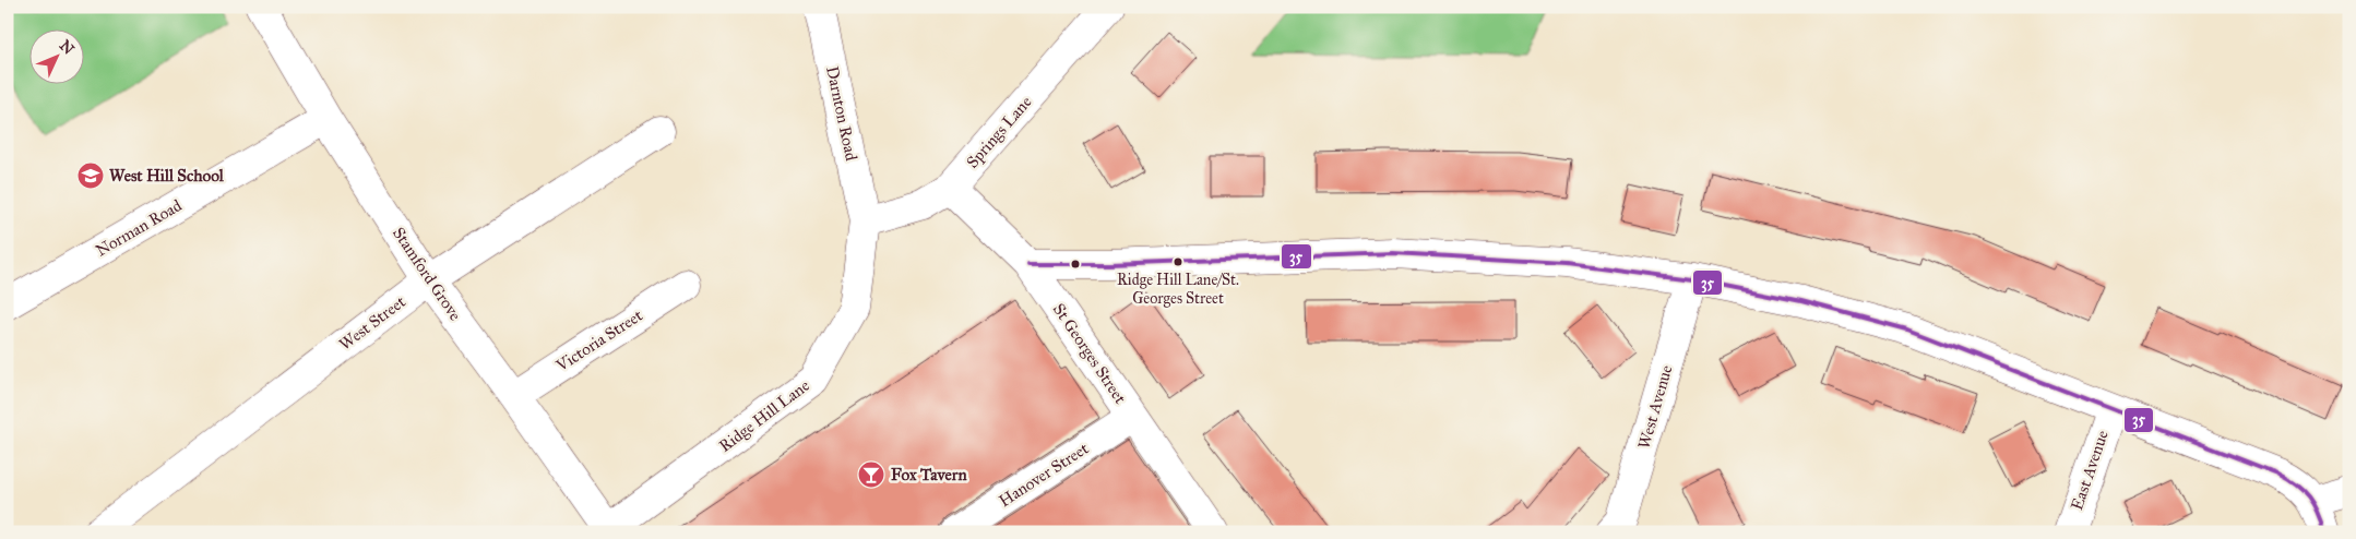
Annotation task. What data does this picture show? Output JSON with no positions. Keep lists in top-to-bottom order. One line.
{"streets":{"street":["Darnton Road","Springs Lane","Norman Road","Stamford Grove","West Street","Victoria Street","St Georges Street","West Avenue","Ridge Hill Lane","East Avenue","Hanover Street"]},"crossings":[["Darnton Road","Springs Lane"],["Darnton Road","Ridge Hill Lane"],["Springs Lane","St Georges Street"],["Springs Lane","Ridge Hill Lane"],["Norman Road","Stamford Grove"],["Stamford Grove","West Street"],["Stamford Grove","Victoria Street"],["Stamford Grove","Ridge Hill Lane"],["St Georges Street","Hanover Street"]],"places":{"school or university":["West Hill School"],"other":["Ridge Hill Lane/St. Georges Street"],"bar":["Fox Tavern"]},"lines":["transit line 35"],"north":"top right"}
